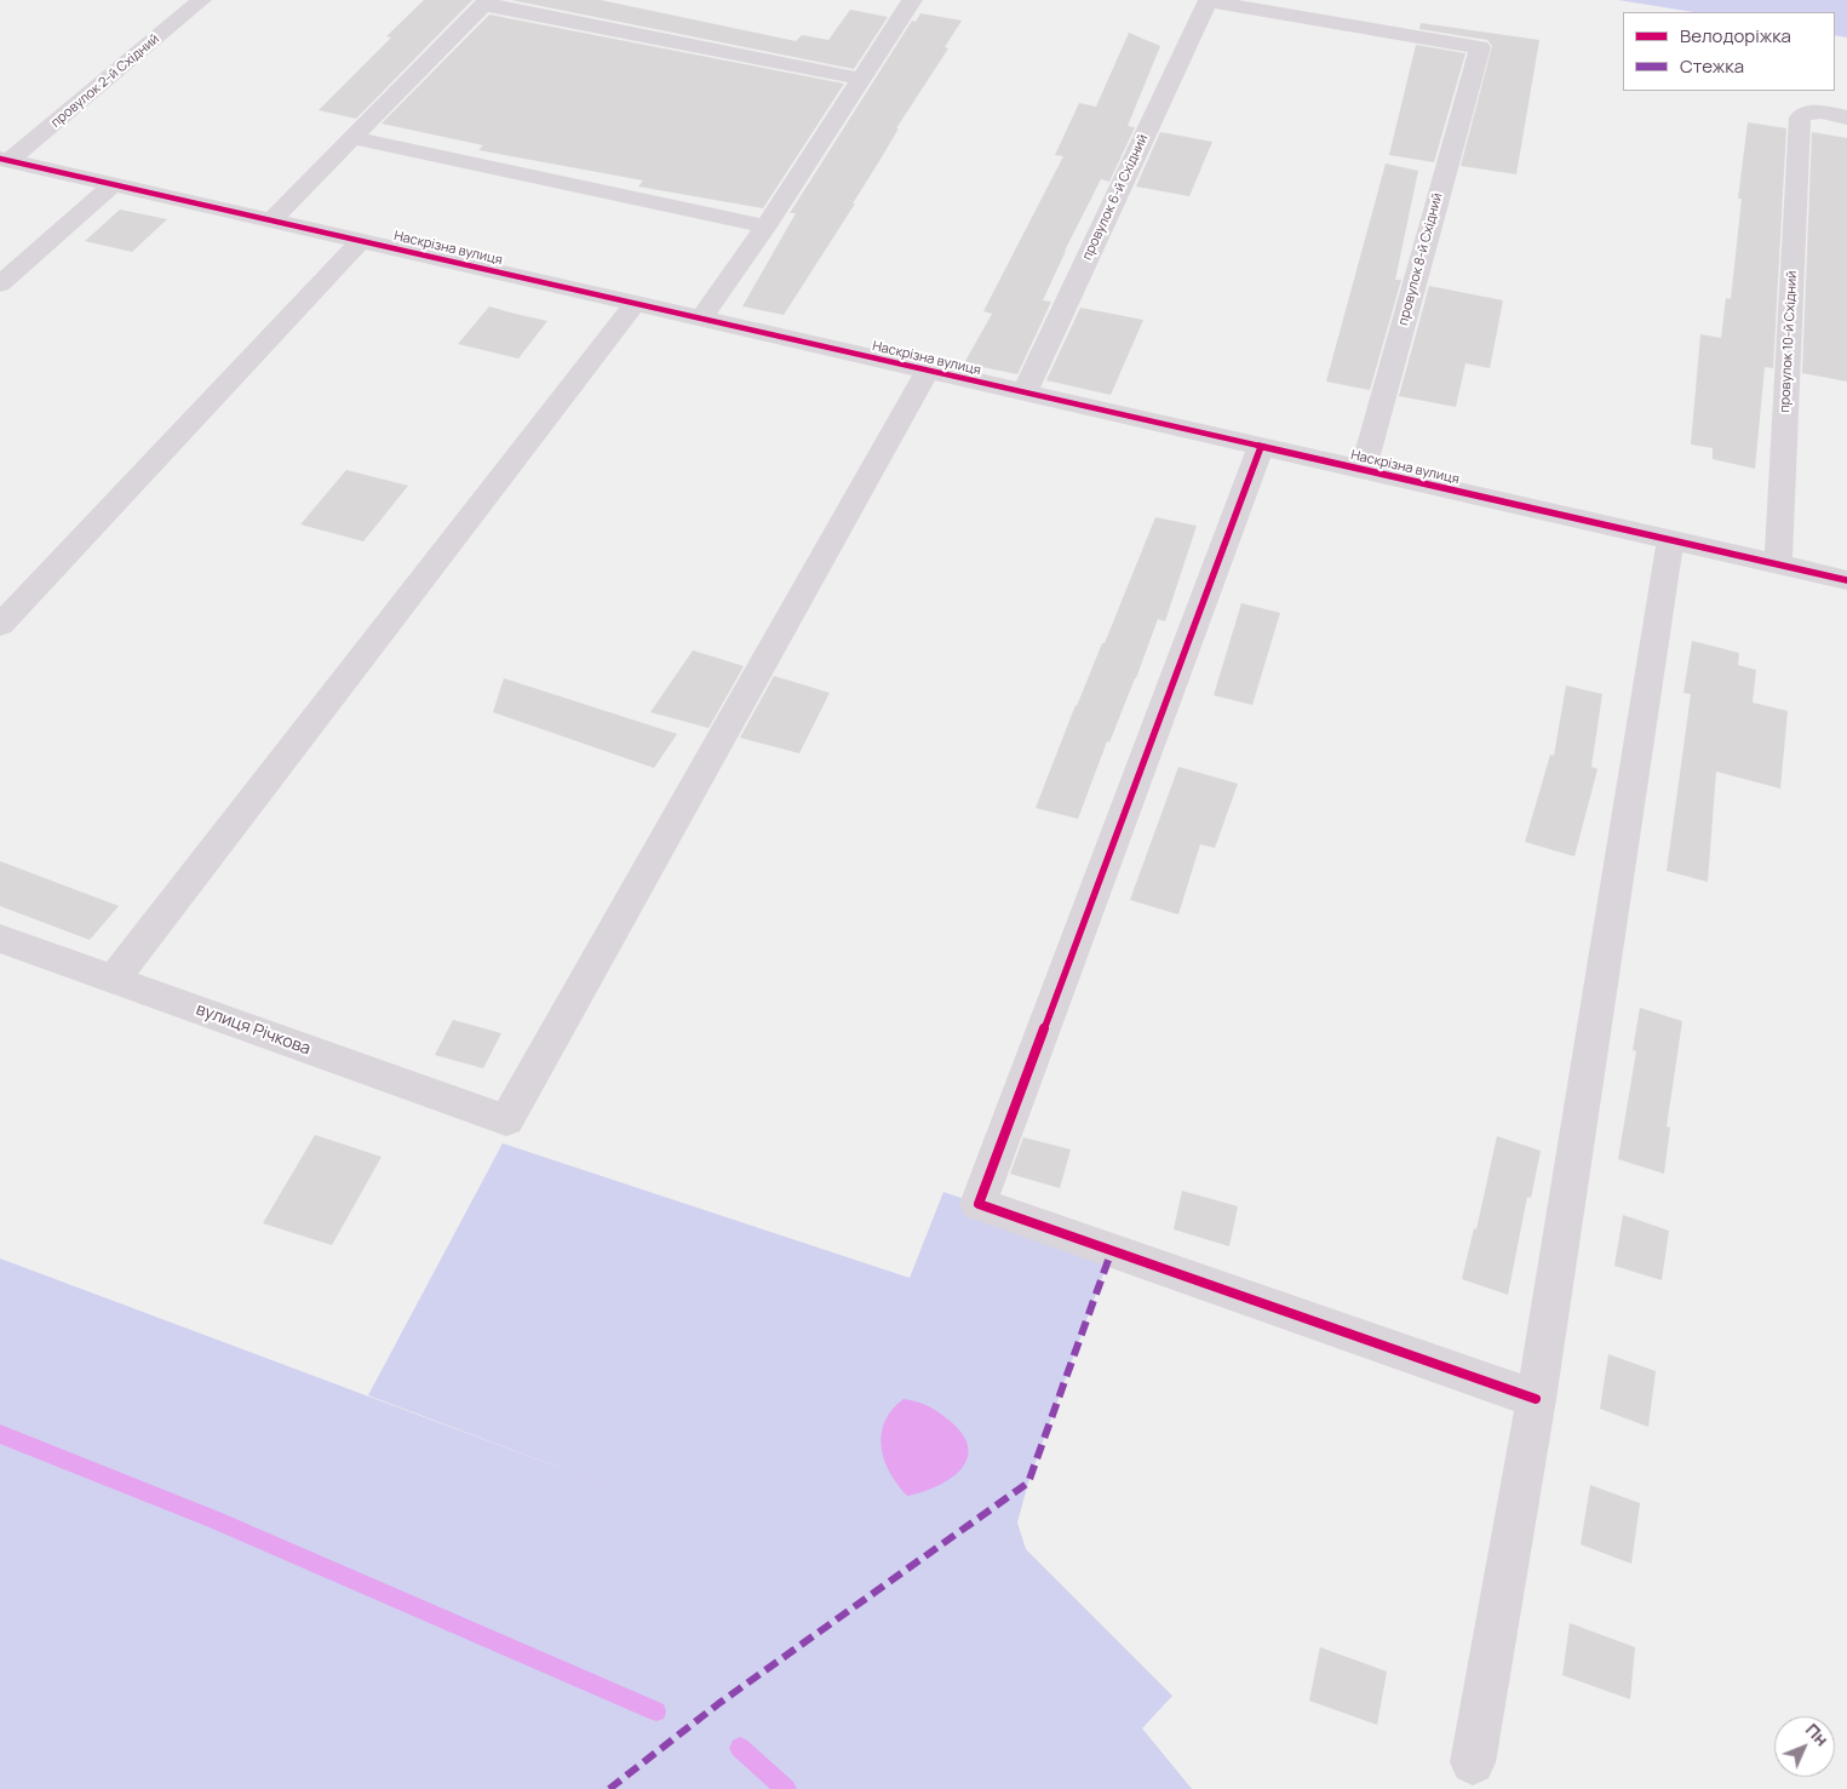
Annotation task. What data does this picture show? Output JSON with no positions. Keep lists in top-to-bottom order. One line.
{"streets":{"street":["провулок 2-й Східний","провулок 6-й Східний","Наскрізна вулиця","провулок 8-й Східний","провулок 10-й Східний","вулиця Річкова"]},"crossings":[["провулок 2-й Східний","Наскрізна вулиця"],["провулок 6-й Східний","Наскрізна вулиця"],["провулок 6-й Східний","провулок 8-й Східний"],["Наскрізна вулиця","провулок 8-й Східний"],["Наскрізна вулиця","провулок 10-й Східний"],["Наскрізна вулиця","вулиця Річкова"]],"legend":["Велодоріжка","Стежка"],"north":"top right"}
